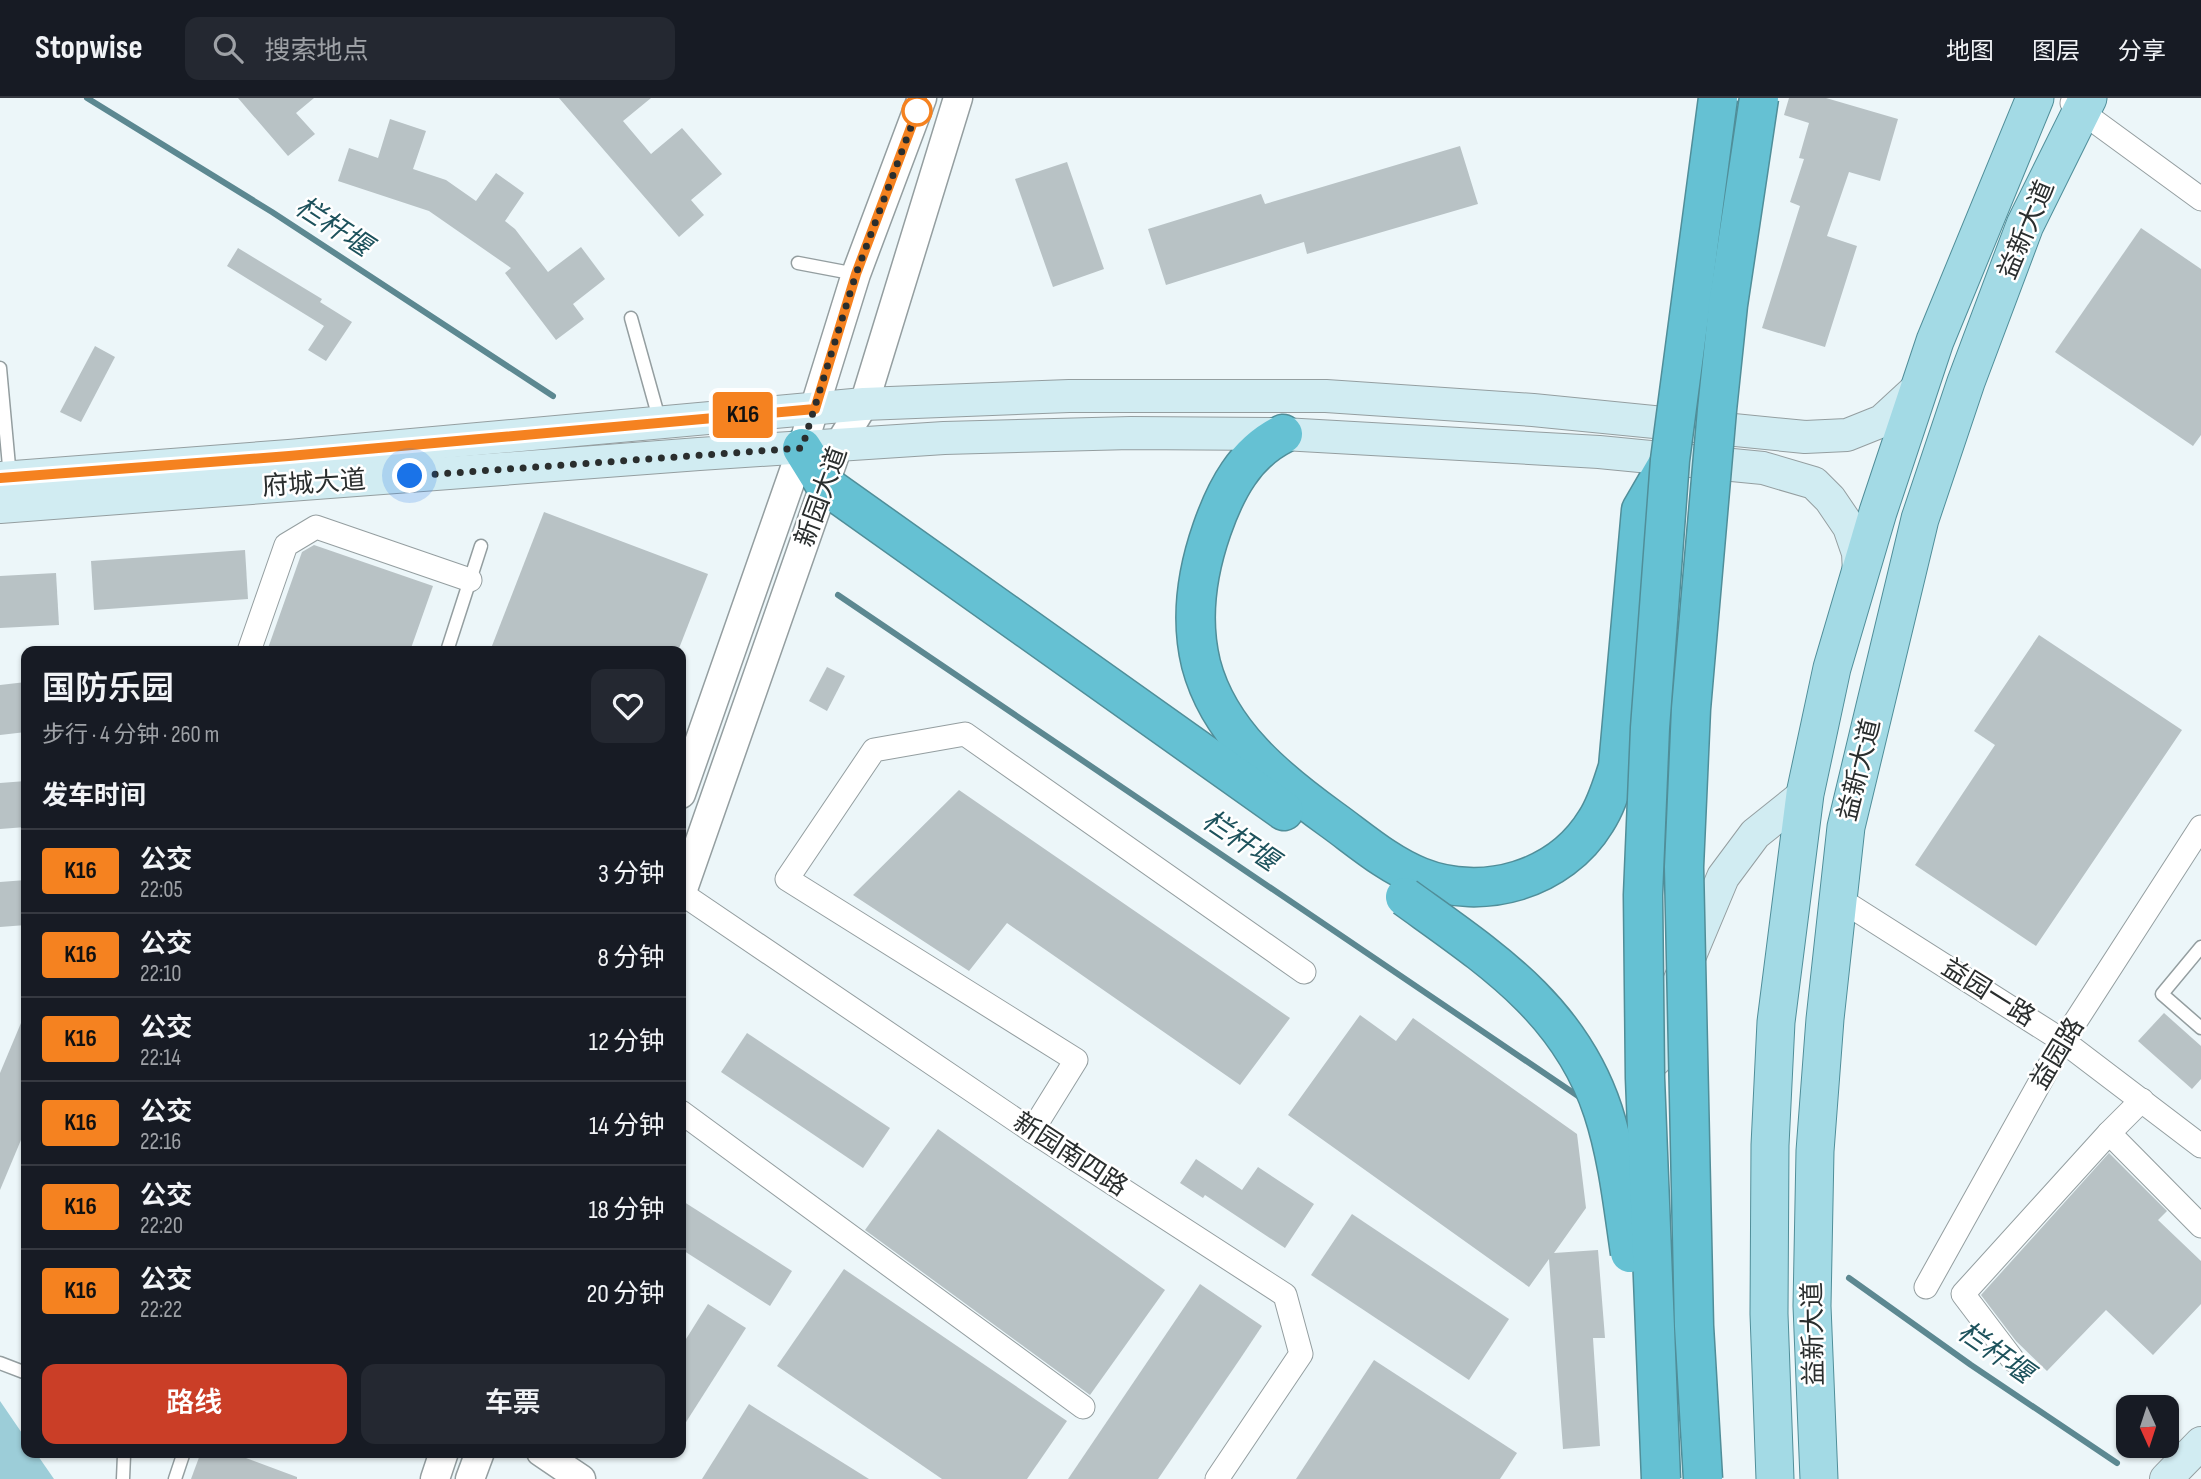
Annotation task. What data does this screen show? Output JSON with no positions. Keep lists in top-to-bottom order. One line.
{"streets":{"main road":["益新大道","府城大道"],"street":["新园大道","益园一路","益园路","新园南四路"]},"crossings":[["益新大道","府城大道"],["益新大道","益园一路"],["府城大道","新园大道"],["益园一路","益园路"]],"water":["栏杆堰"],"lines":["bus line K16"],"north":"bottom","page":{"header":"Stopwise","search":"搜索地点","nav":["地图","图层","分享"],"on_map":"K16","heading":[["国防乐园","步行 · 4 分钟 · 260 m"],"发车时间"],"list":[{"mark":"K16","name":"公交","note":"22:05","value":"3 分钟"},{"mark":"K16","name":"公交","note":"22:10","value":"8 分钟"},{"mark":"K16","name":"公交","note":"22:14","value":"12 分钟"},{"mark":"K16","name":"公交","note":"22:16","value":"14 分钟"},{"mark":"K16","name":"公交","note":"22:20","value":"18 分钟"},{"mark":"K16","name":"公交","note":"22:22","value":"20 分钟"}],"buttons":["路线","车票"]}}
